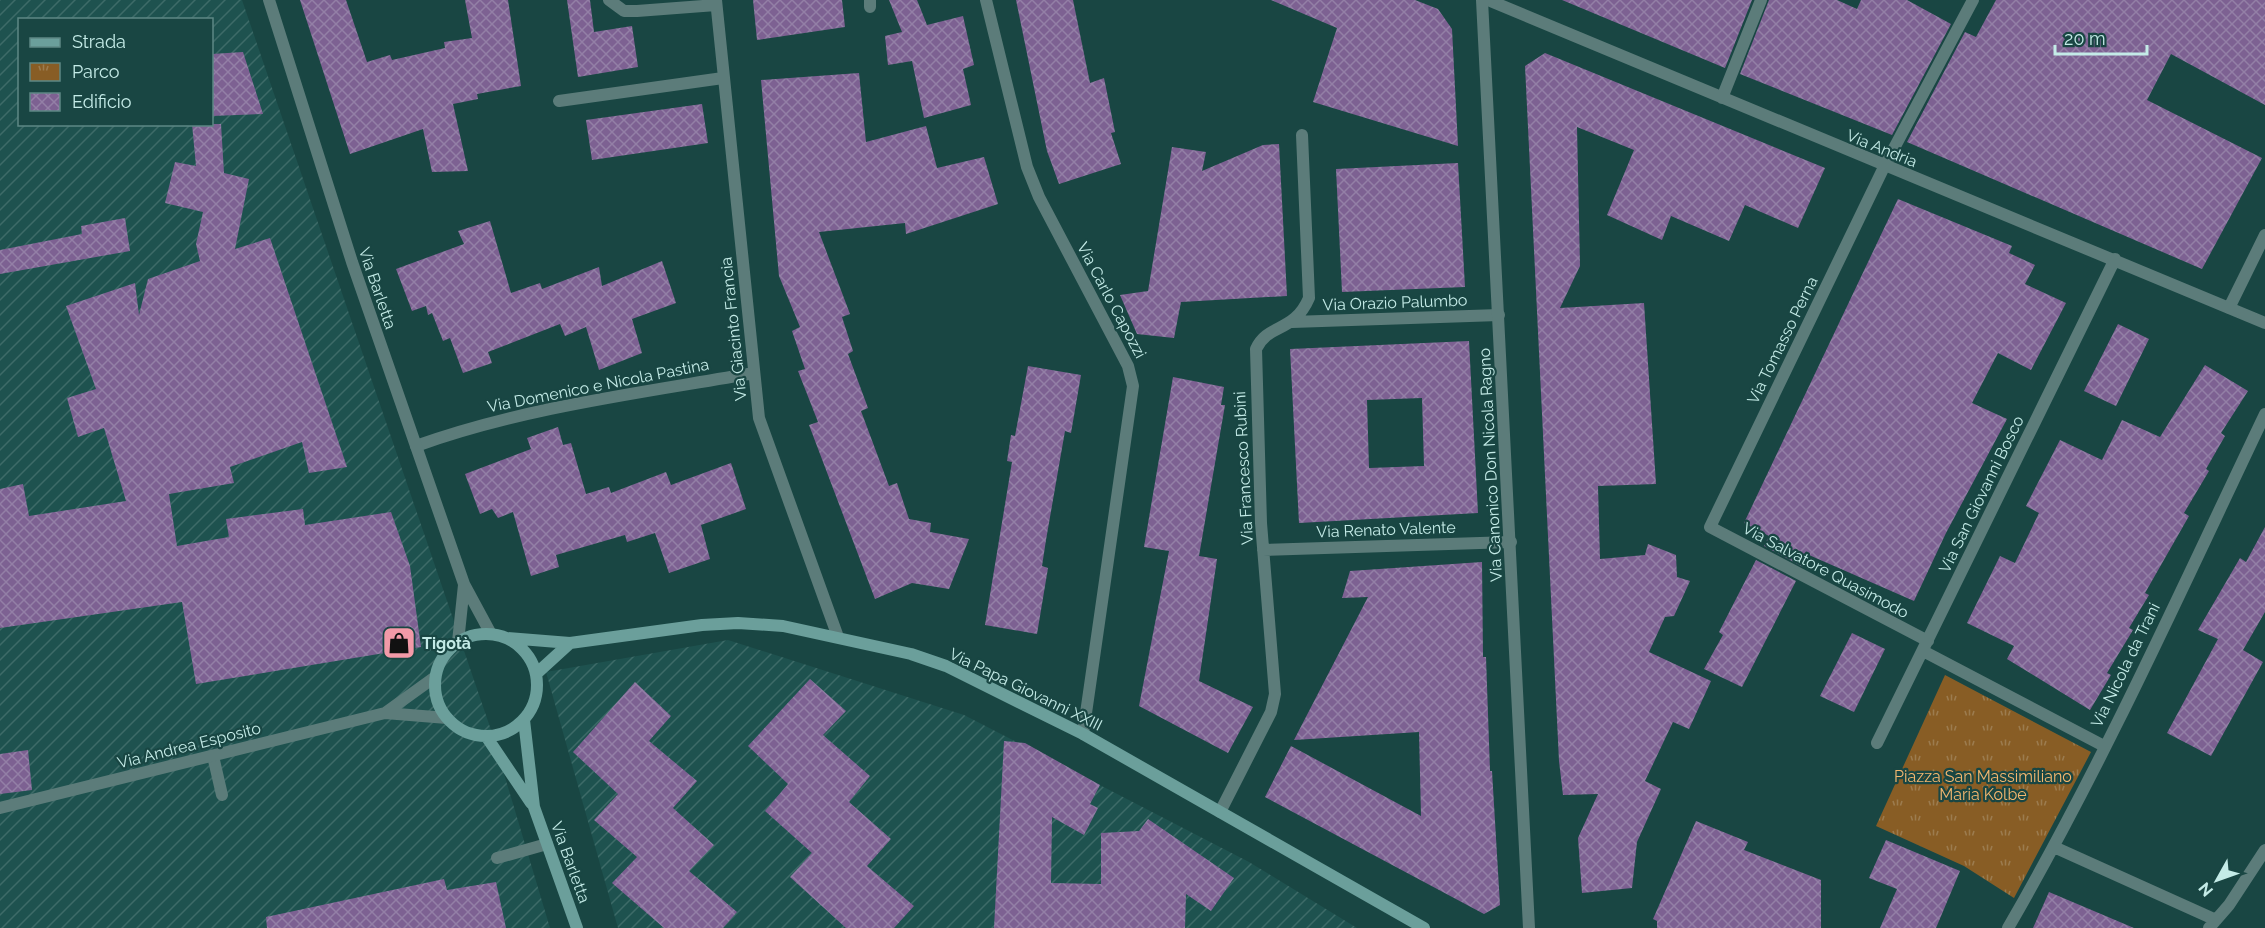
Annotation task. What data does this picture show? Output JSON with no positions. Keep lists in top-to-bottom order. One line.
{"streets":{"main road":["Via Barletta","Via Papa Giovanni XXIII"],"street":["Via Andria","Via Carlo Capozzi","Via Orazio Palumbo","Via Giacinto Francia","Via Tomasso Perna","Via Domenico e Nicola Pastina","Via Canonico Don Nicola Ragno","Via Francesco Rubini","Via San Giovanni Bosco","Via Renato Valente","Via Salvatore Quasimodo","Via Nicola da Trani","Via Andrea Esposito"]},"crossings":[["Via Andria","Via Tomasso Perna"],["Via Andria","Via San Giovanni Bosco"],["Via Barletta","Via Domenico e Nicola Pastina"],["Via Barletta","Via Papa Giovanni XXIII"],["Via Barletta","Via Andrea Esposito"],["Via Carlo Capozzi","Via Papa Giovanni XXIII"],["Via Orazio Palumbo","Via Canonico Don Nicola Ragno"],["Via Orazio Palumbo","Via Francesco Rubini"],["Via Giacinto Francia","Via Domenico e Nicola Pastina"],["Via Giacinto Francia","Via Papa Giovanni XXIII"],["Via Tomasso Perna","Via Salvatore Quasimodo"],["Via Canonico Don Nicola Ragno","Via Renato Valente"],["Via Francesco Rubini","Via Renato Valente"],["Via Francesco Rubini","Via Papa Giovanni XXIII"],["Via San Giovanni Bosco","Via Salvatore Quasimodo"],["Via Papa Giovanni XXIII","Via Andrea Esposito"]],"parks":["Piazza San Massimiliano Maria Kolbe"],"places":{"shop":["Tigotà"]},"legend":["Strada","Parco","Edificio"],"scale_bar":"20 m","north":"bottom left"}
